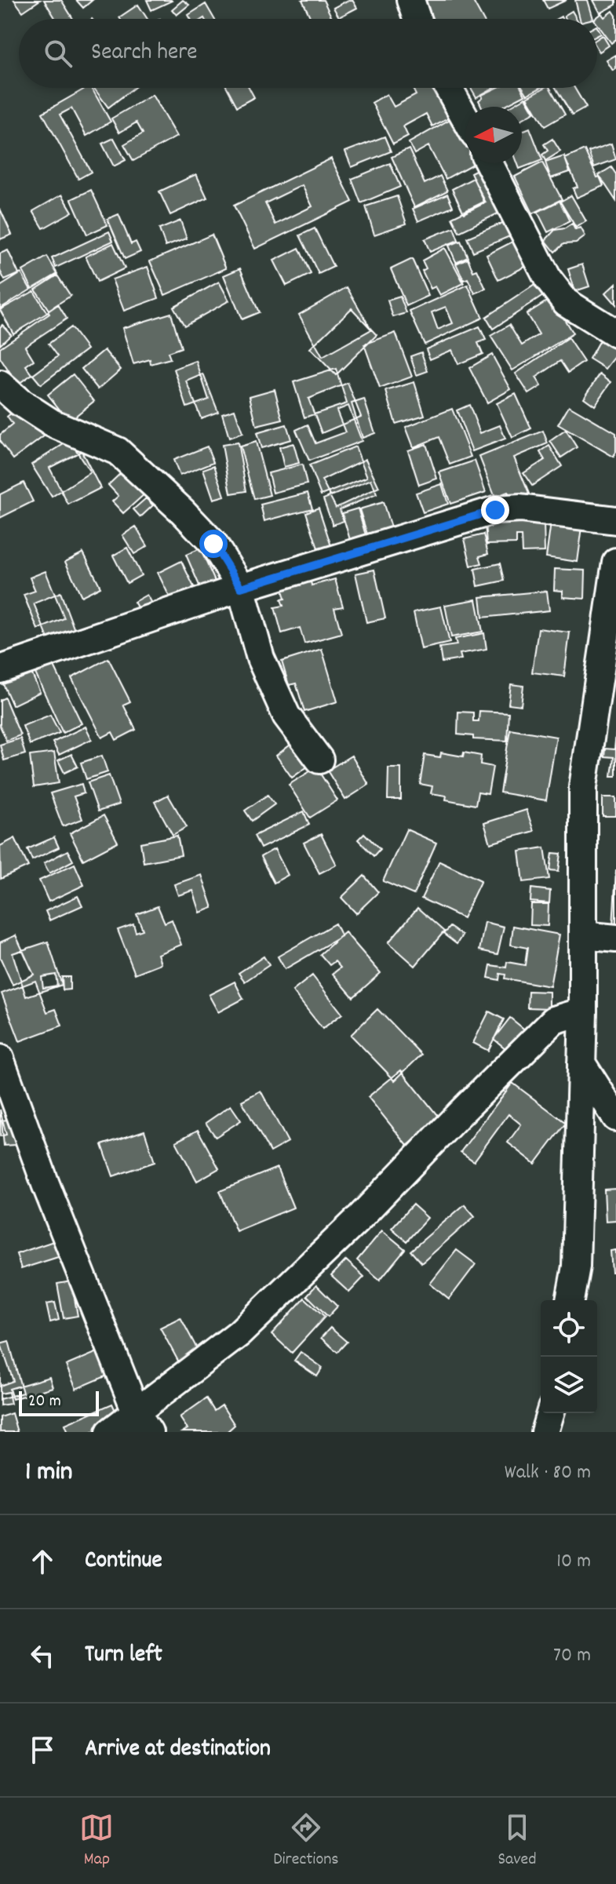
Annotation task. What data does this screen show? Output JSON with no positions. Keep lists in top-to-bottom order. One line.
{"scale_bar":"20 m","north":"left","page":{"search":"Search here","scale":"20 m","heading":["1 min","Walk · 80 m"],"list":[["Continue","10 m"],["Turn left","70 m"],"Arrive at destination"],"nav":["Map","Directions","Saved"]}}
